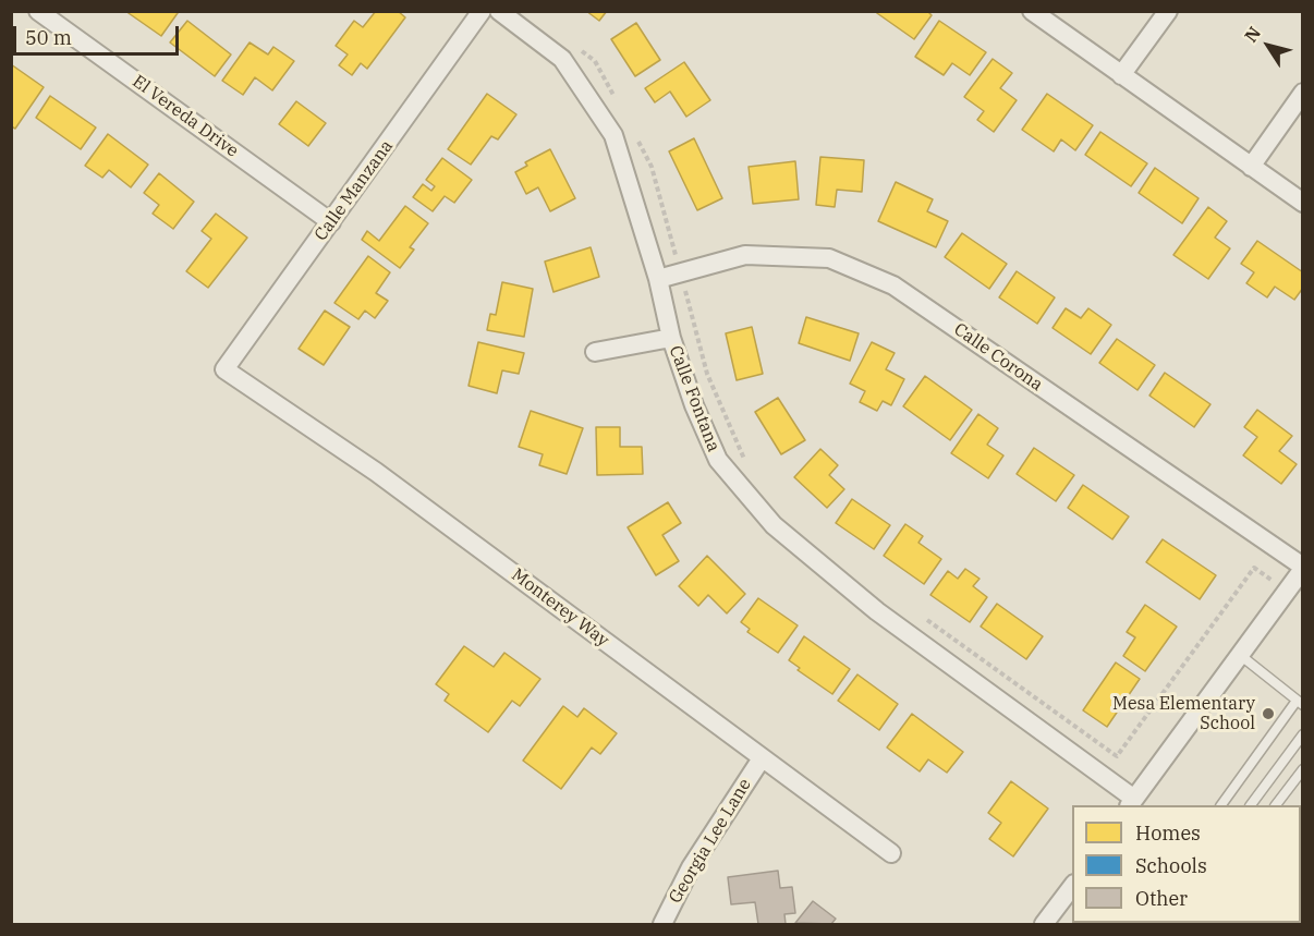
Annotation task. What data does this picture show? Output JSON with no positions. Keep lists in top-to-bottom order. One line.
{"streets":{"street":["El Vereda Drive","Calle Manzana","Calle Corona","Calle Fontana","Monterey Way","Georgia Lee Lane"]},"crossings":[["El Vereda Drive","Calle Manzana"],["Calle Manzana","Monterey Way"],["Calle Corona","Calle Fontana"],["Monterey Way","Georgia Lee Lane"]],"places":["Mesa Elementary School"],"legend":["Homes","Schools","Other"],"scale_bar":"50 m","north":"top left"}
